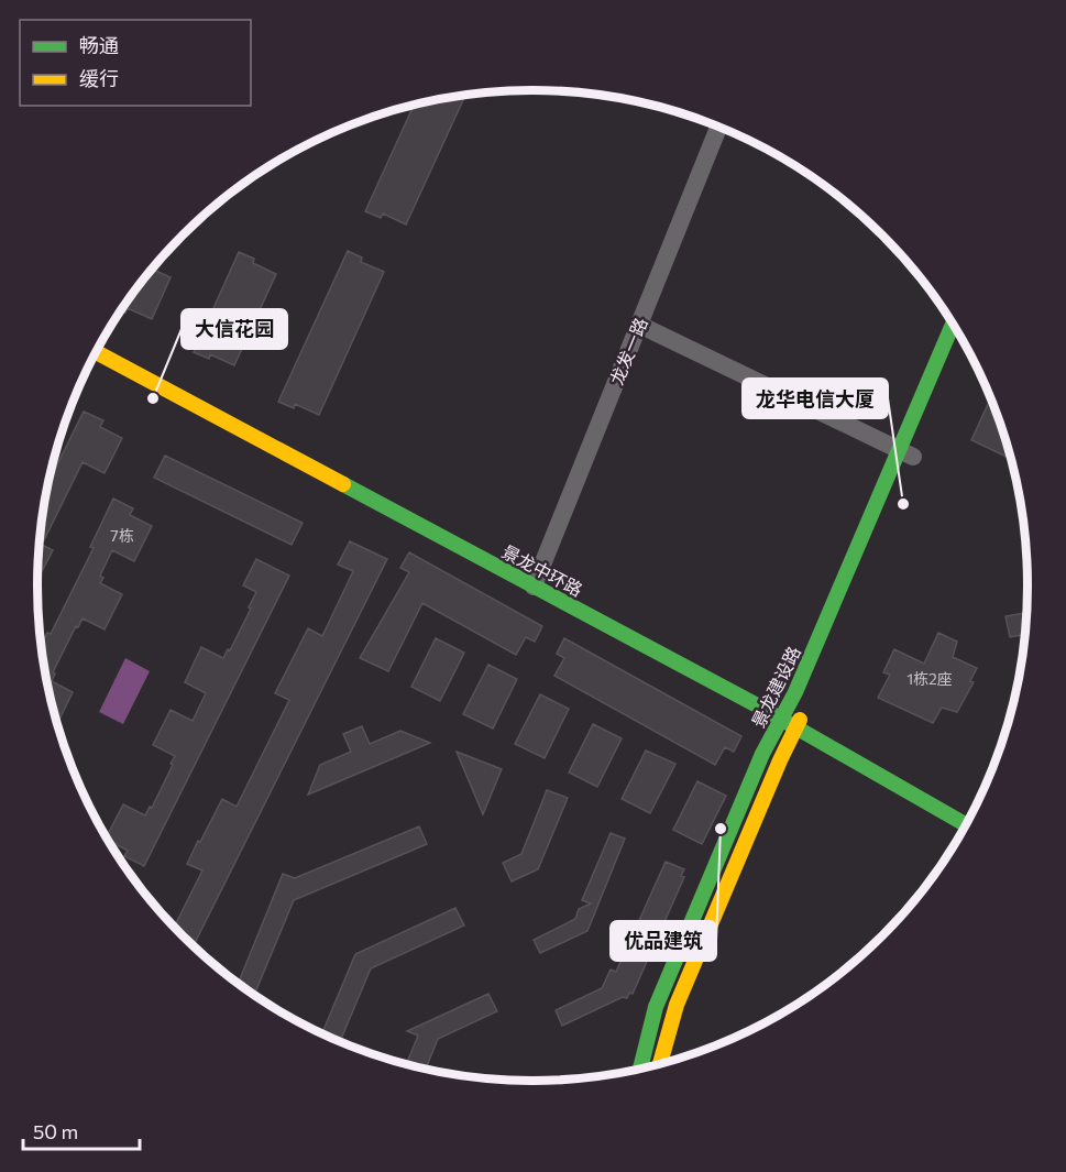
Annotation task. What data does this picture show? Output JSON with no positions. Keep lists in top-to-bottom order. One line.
{"streets":{"main road":["景龙中环路","景龙建设路"],"street":["龙发一路"]},"crossings":[["龙发一路","景龙中环路"],["景龙中环路","景龙建设路"]],"places":["大信花园","龙华电信大厦","优品建筑"],"house_numbers":["7栋","1栋2座"],"legend":["畅通","缓行"],"scale_bar":"50 m"}
